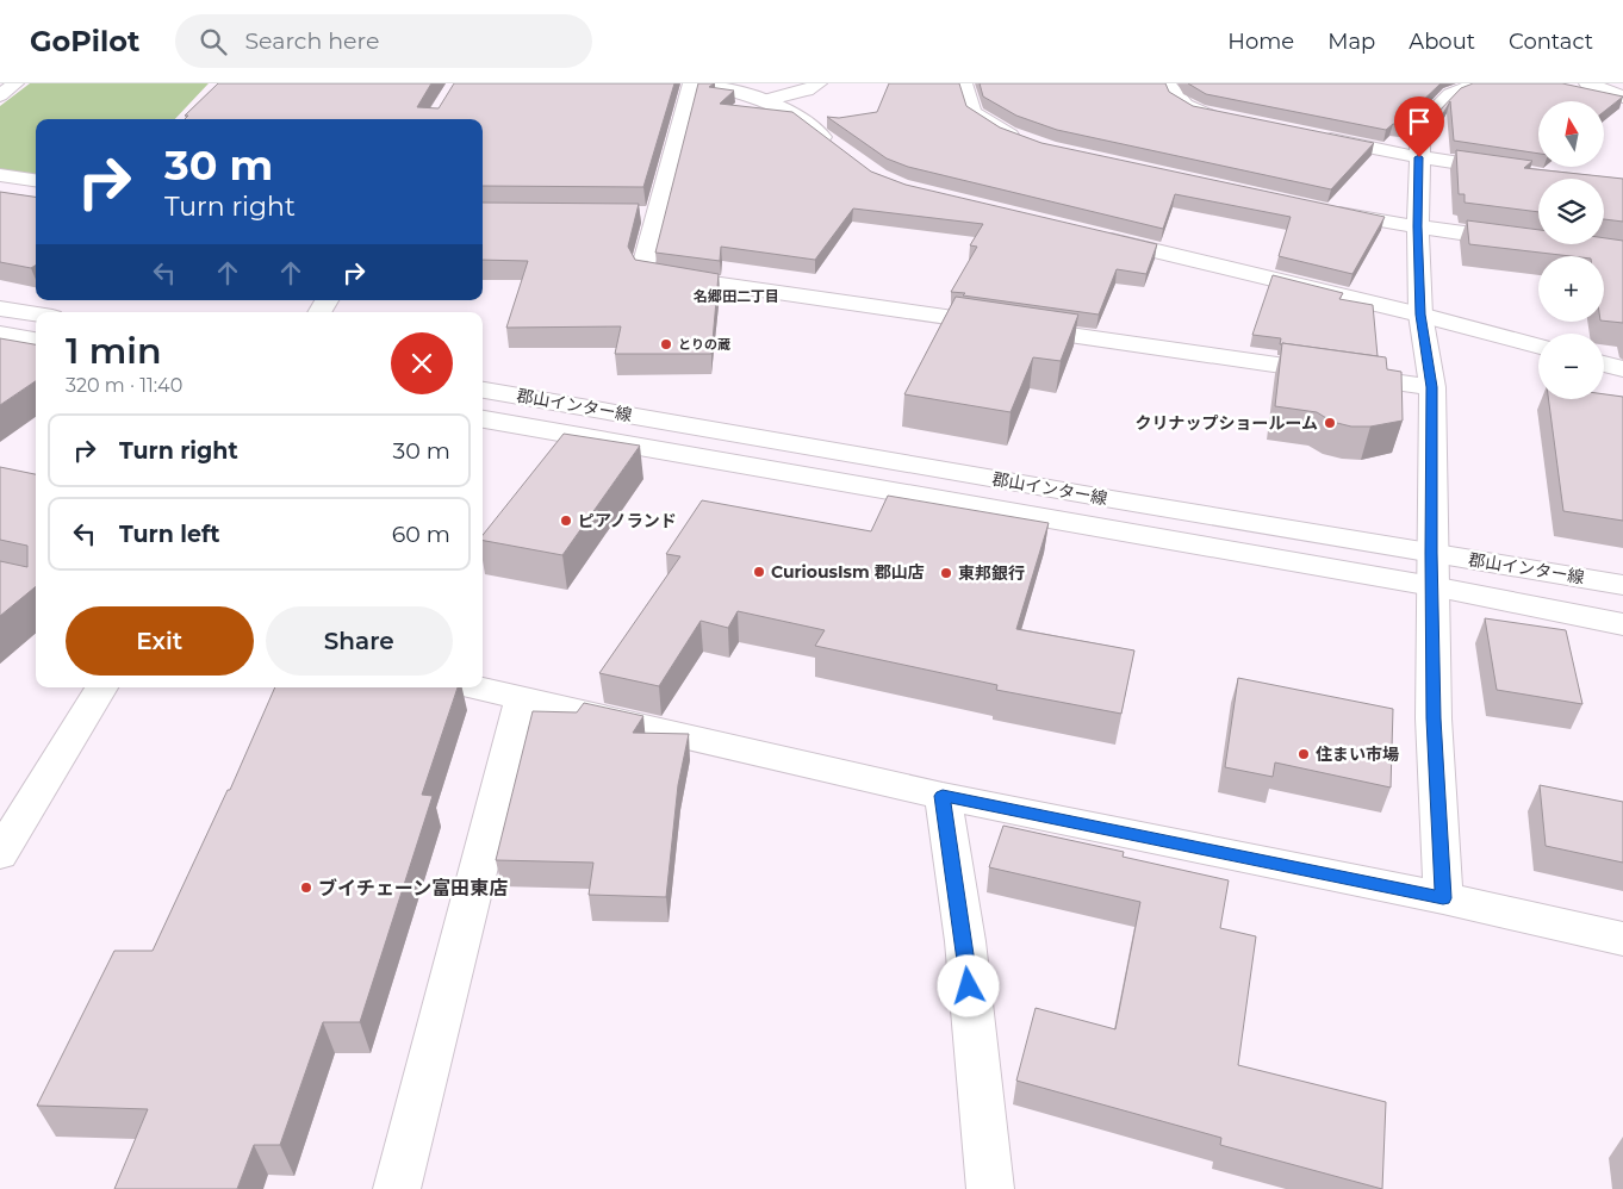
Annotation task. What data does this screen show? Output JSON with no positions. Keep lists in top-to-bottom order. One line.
{"streets":{"street":["郡山インター線"]},"districts":["名郷田二丁目"],"places":["とりの蔵","クリナップショールーム","ピアノランド","CuriousIsm 郡山店","東邦銀行","住まい市場","ブイチェーン富田東店"],"north":"top","page":{"header":"GoPilot","search":"Search here","nav":["Home","Map","About","Contact"],"map_buttons":["+","−"],"turn":["30 m","Turn right"],"heading":["1 min","320 m · 11:40"],"list":[{"name":"Turn right","value":"30 m"},{"name":"Turn left","value":"60 m"}],"buttons":["Exit","Share"]}}
